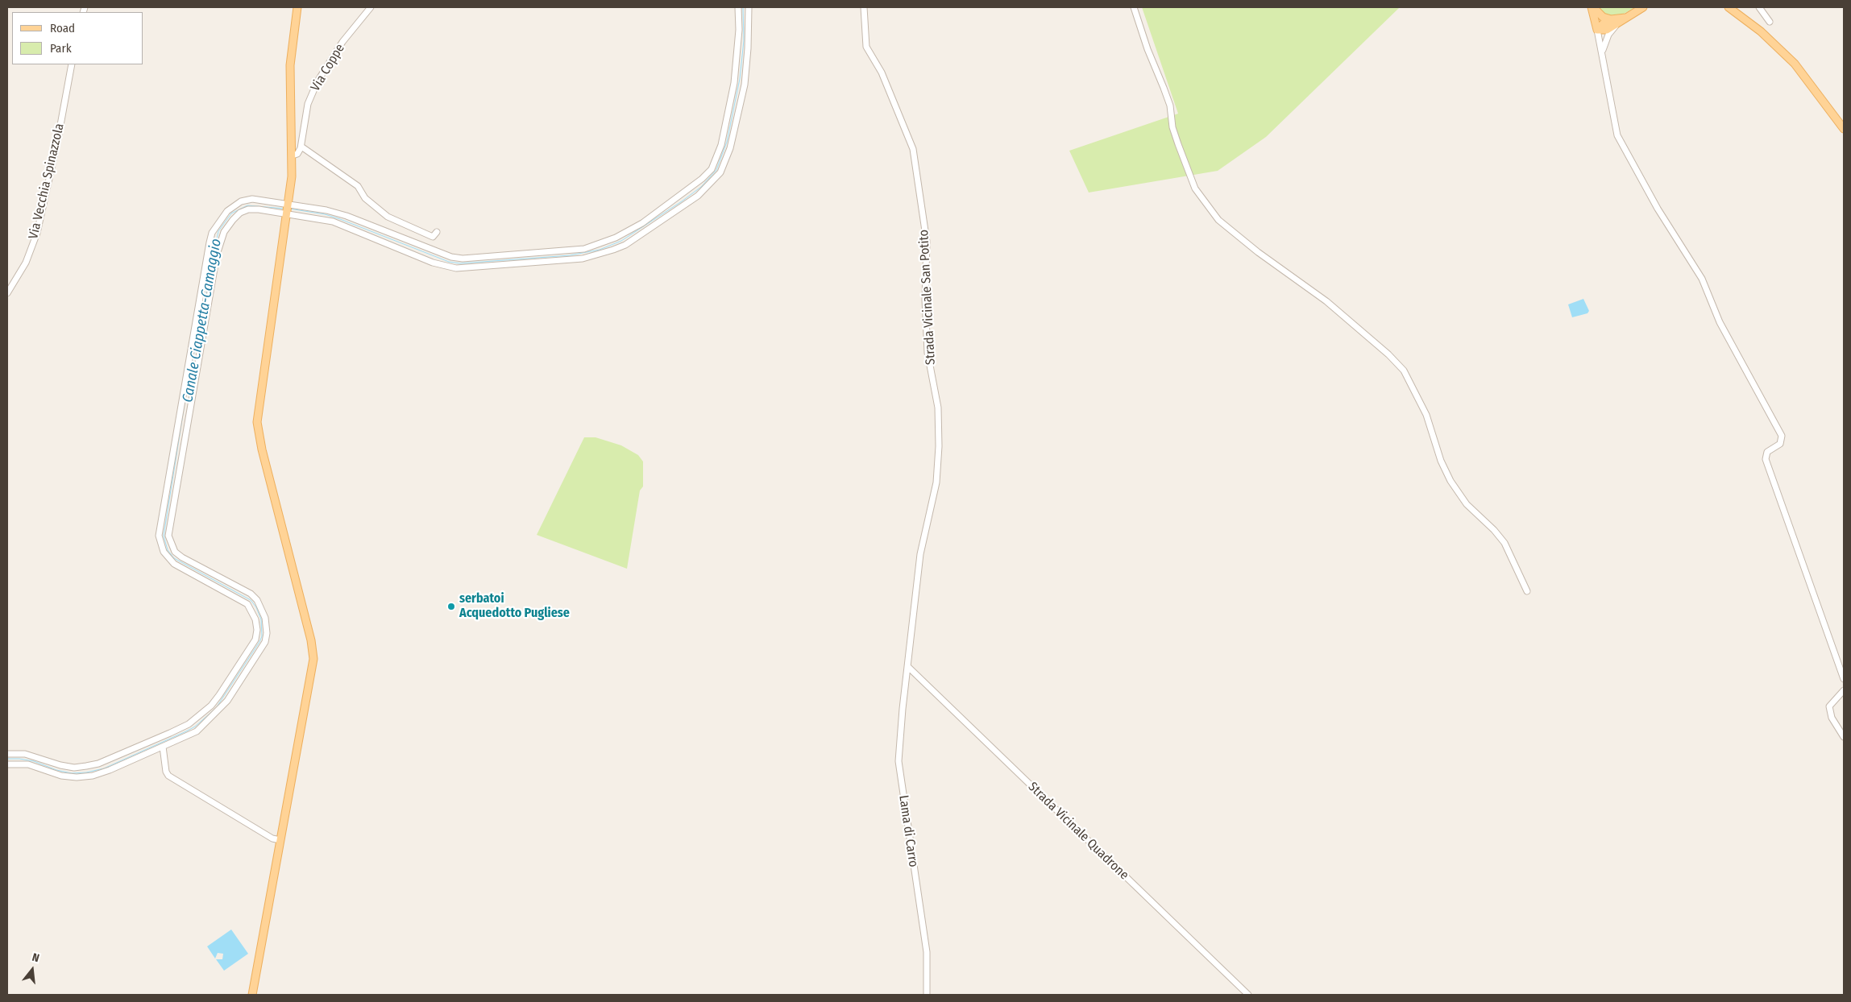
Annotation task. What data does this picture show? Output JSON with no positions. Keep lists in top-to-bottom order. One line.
{"streets":{"street":["Via Coppe","Via Vecchia Spinazzola","Strada Vicinale San Potito","Lama di Carro","Strada Vicinale Quadrone"]},"crossings":[["Strada Vicinale San Potito","Lama di Carro"],["Strada Vicinale San Potito","Strada Vicinale Quadrone"],["Lama di Carro","Strada Vicinale Quadrone"]],"water":["Canale Ciappetta-Camaggio"],"places":["serbatoi Acquedotto Pugliese"],"legend":["Road","Park"],"north":"top"}
